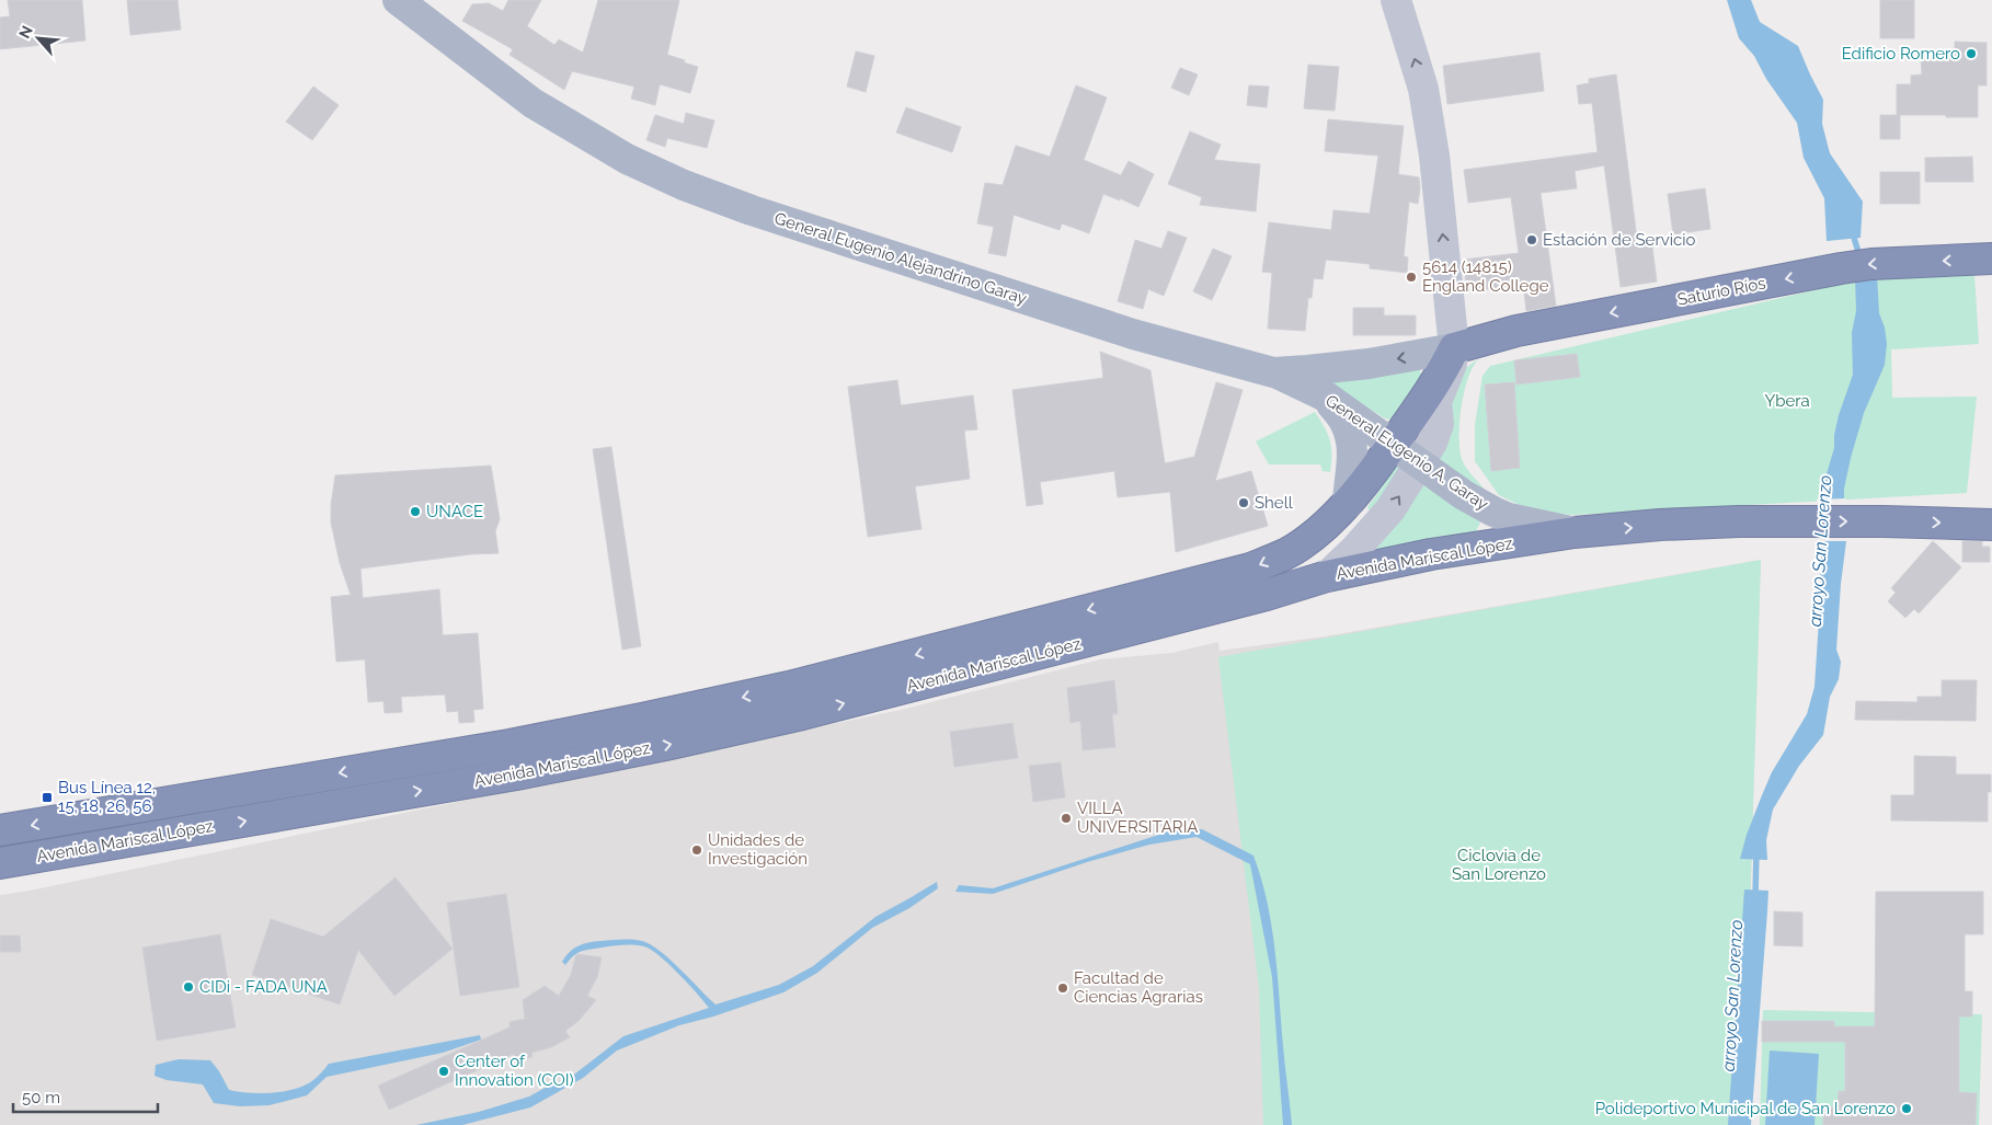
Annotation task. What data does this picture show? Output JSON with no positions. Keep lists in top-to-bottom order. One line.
{"streets":{"highway":["Saturio Ríos","Avenida Mariscal López"],"main road":["General Eugenio Alejandrino Garay","General Eugenio A. Garay"]},"crossings":[["General Eugenio Alejandrino Garay","Saturio Ríos"],["General Eugenio Alejandrino Garay","General Eugenio A. Garay"],["General Eugenio Alejandrino Garay","Avenida Mariscal López"],["Saturio Ríos","Avenida Mariscal López"],["General Eugenio A. Garay","Avenida Mariscal López"]],"one_way":["Saturio Ríos"],"water":["arroyo San Lorenzo"],"parks":["Ybera","Ciclovia de San Lorenzo"],"places":{"other":["Edificio Romero","Estación de Servicio","5614 (14815) England College","Shell","UNACE","VILLA UNIVERSITARIA","Unidades de Investigación","CIDi - FADA UNA","Facultad de Ciencias Agrarias","Center of Innovation (COI)","Polideportivo Municipal de San Lorenzo"],"transit":["Bus Línea 12, 15, 18, 26, 56"]},"scale_bar":"50 m","north":"top left"}
